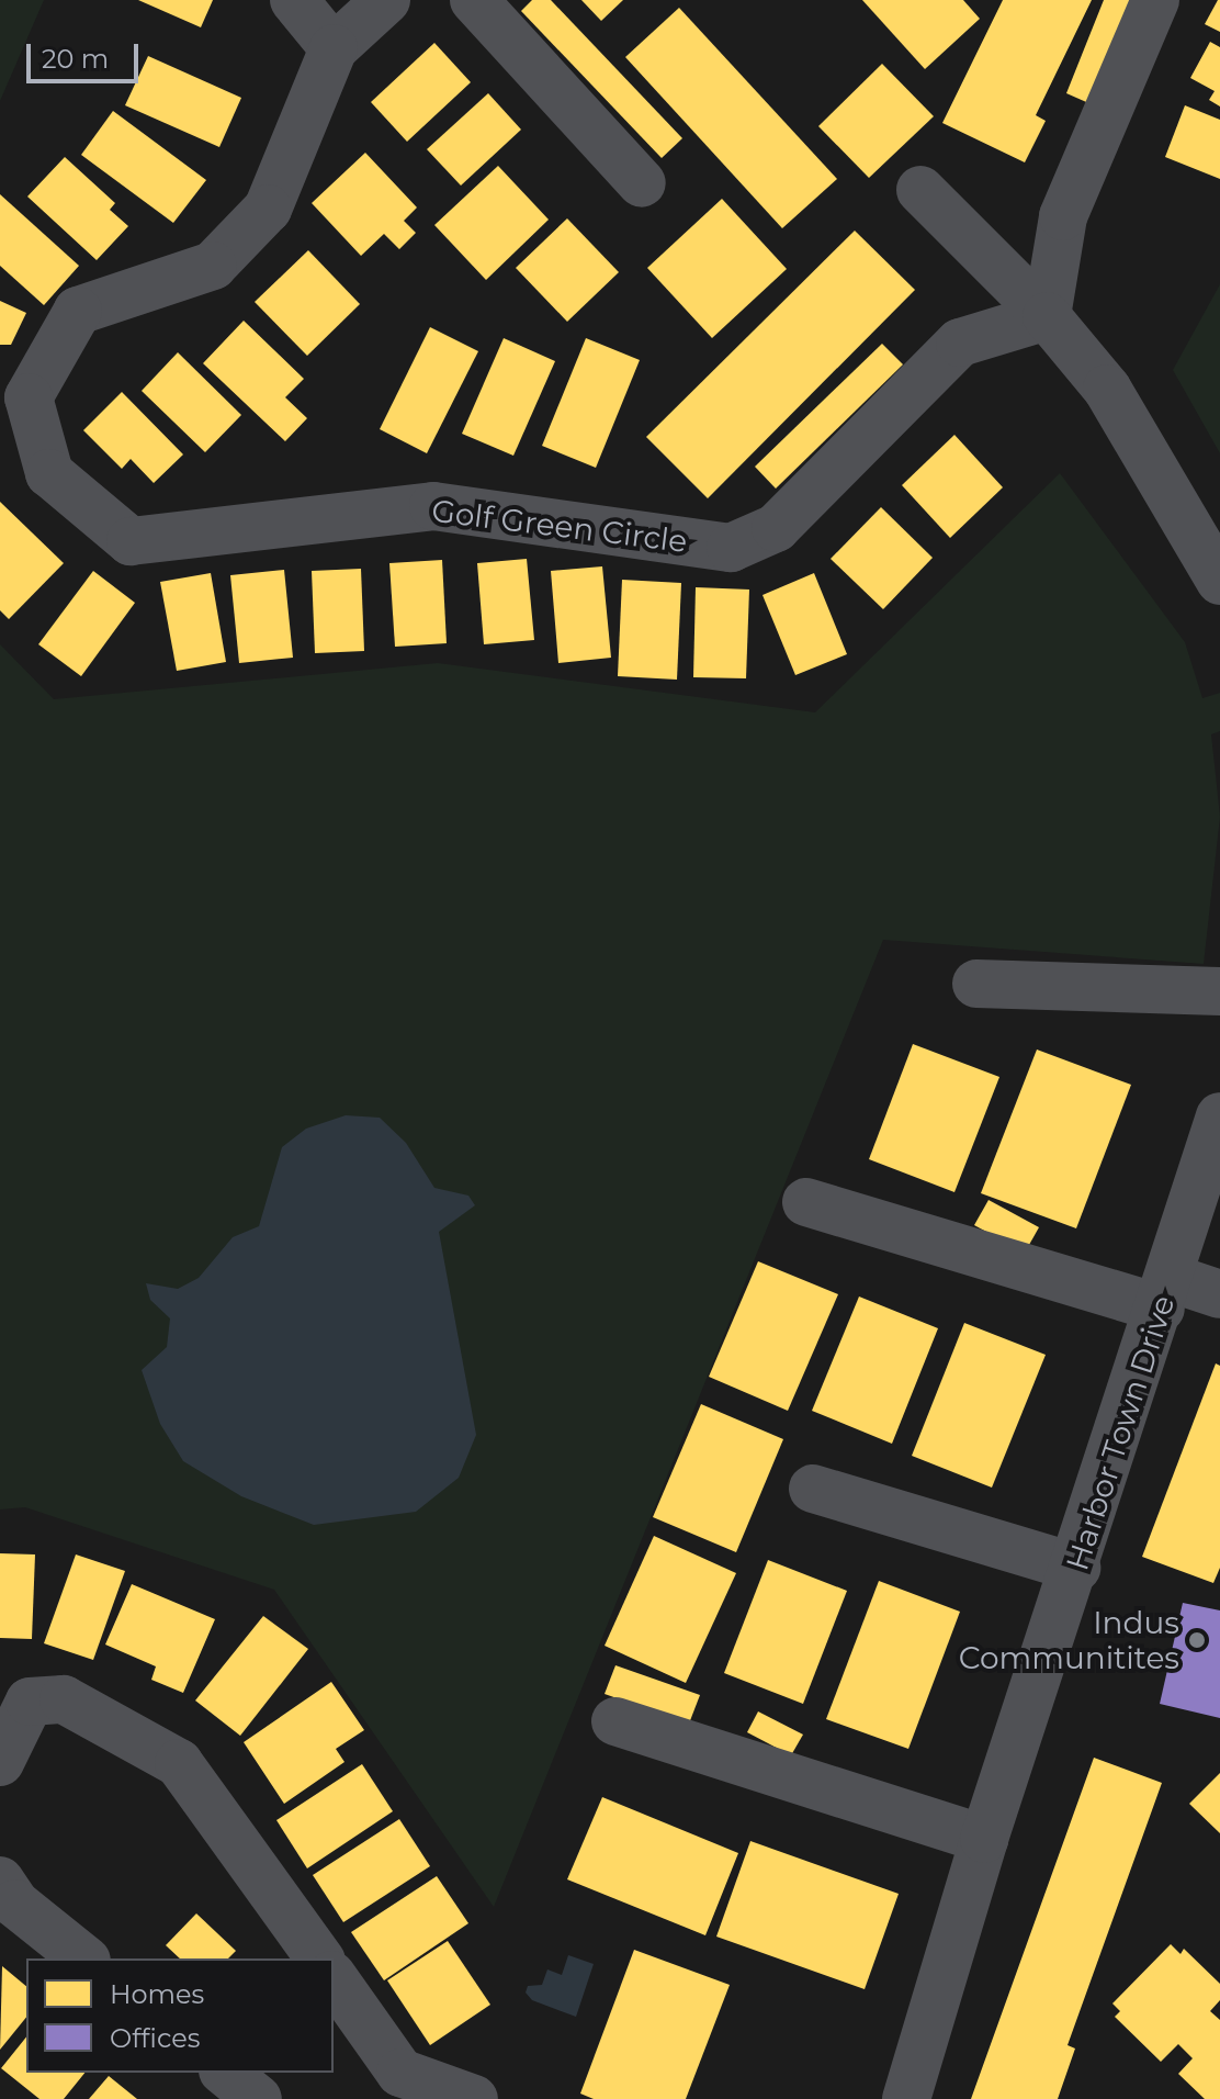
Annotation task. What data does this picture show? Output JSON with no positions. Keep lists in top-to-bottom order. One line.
{"streets":{"street":["Golf Green Circle","Harbor Town Drive"]},"places":["Indus Communitites"],"legend":["Homes","Offices"],"scale_bar":"20 m"}
